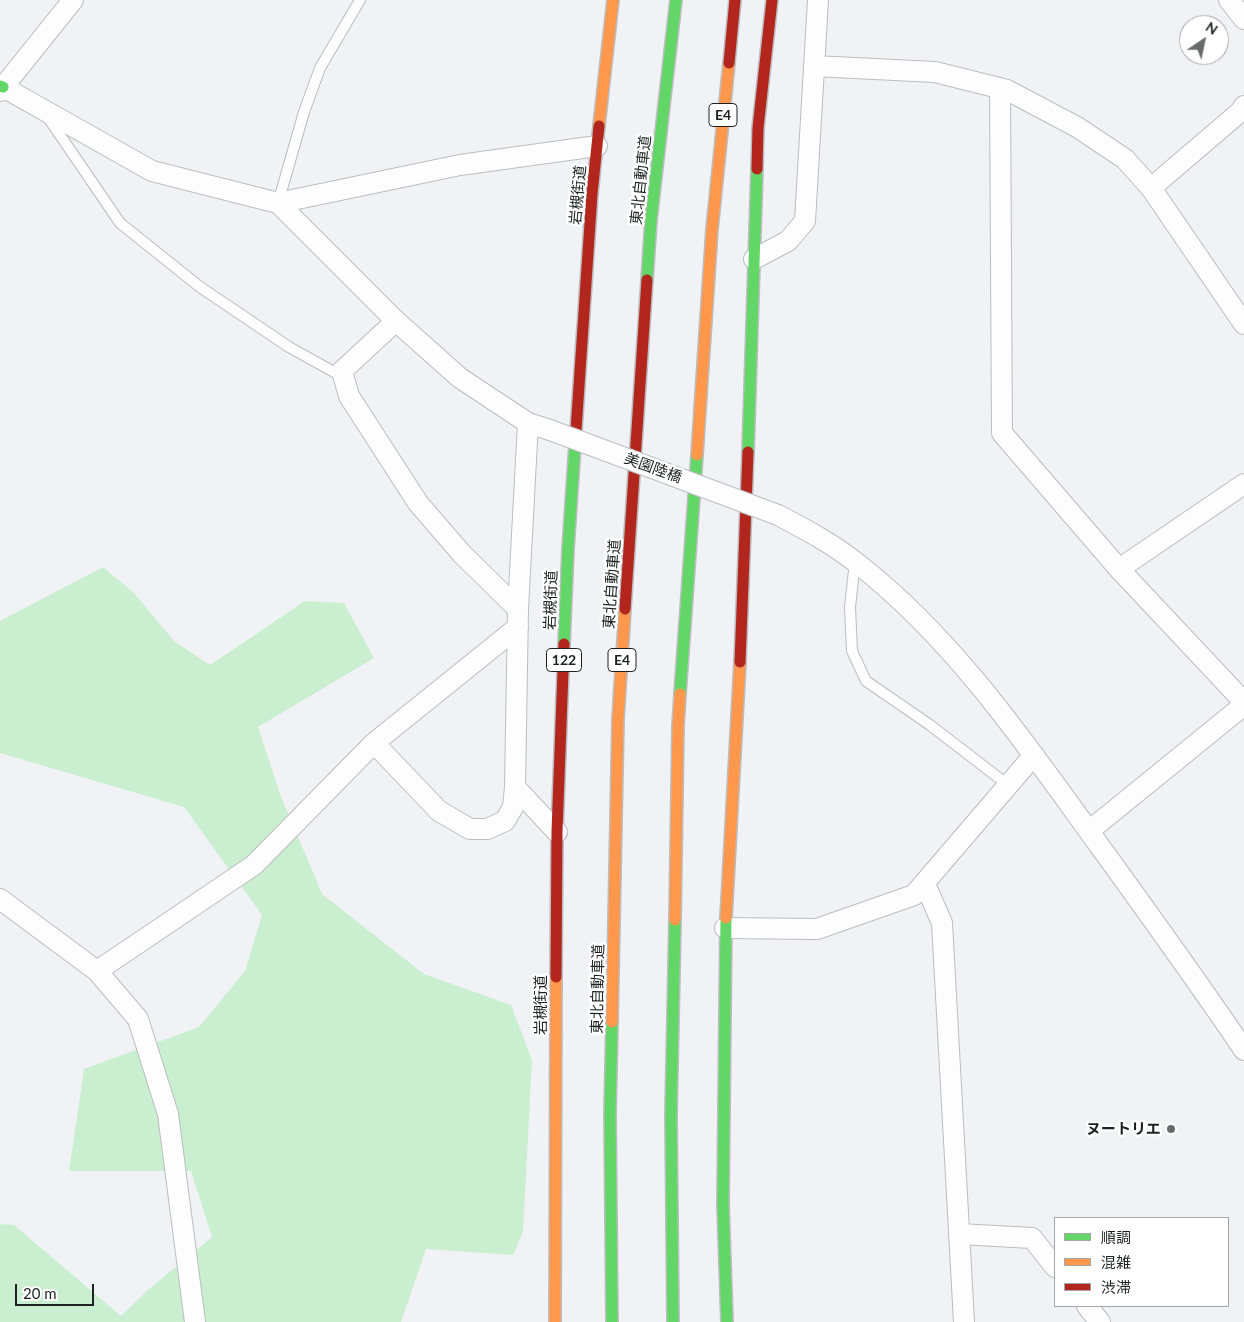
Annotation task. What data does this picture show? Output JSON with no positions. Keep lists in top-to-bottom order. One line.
{"streets":{"highway":["E4","東北自動車道","岩槻街道","122"],"street":["美園陸橋"]},"places":["ヌートリエ"],"legend":["順調","混雑","渋滞"],"scale_bar":"20 m","north":"top right"}
